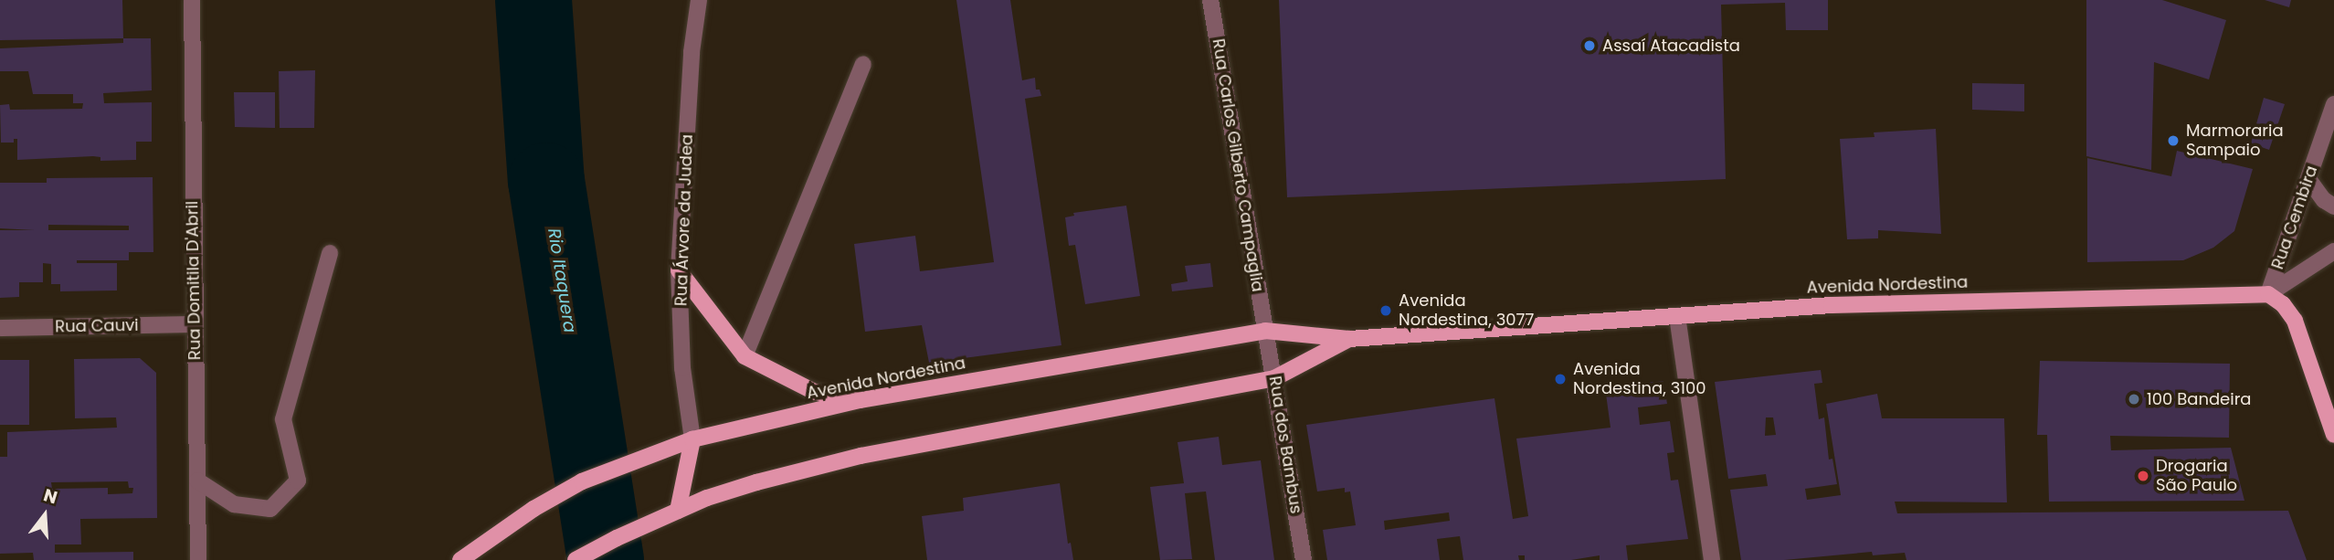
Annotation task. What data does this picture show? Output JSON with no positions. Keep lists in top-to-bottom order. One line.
{"streets":{"main road":["Avenida Nordestina"],"street":["Rua Carlos Gilberto Campaglia","Rua Cembira","Rua Árvore da Judea","Rua Domitila D'Abril","Rua Cauvi","Rua dos Bambus"]},"crossings":[["Rua Carlos Gilberto Campaglia","Avenida Nordestina"],["Rua Carlos Gilberto Campaglia","Rua dos Bambus"],["Rua Cembira","Avenida Nordestina"],["Rua Árvore da Judea","Avenida Nordestina"],["Rua Domitila D'Abril","Rua Cauvi"],["Avenida Nordestina","Rua dos Bambus"]],"water":["Rio Itaquera"],"places":["Assaí Atacadista","Marmoraria Sampaio","Avenida Nordestina, 3077","Avenida Nordestina, 3100","100 Bandeira","Drogaria São Paulo"],"north":"top"}
